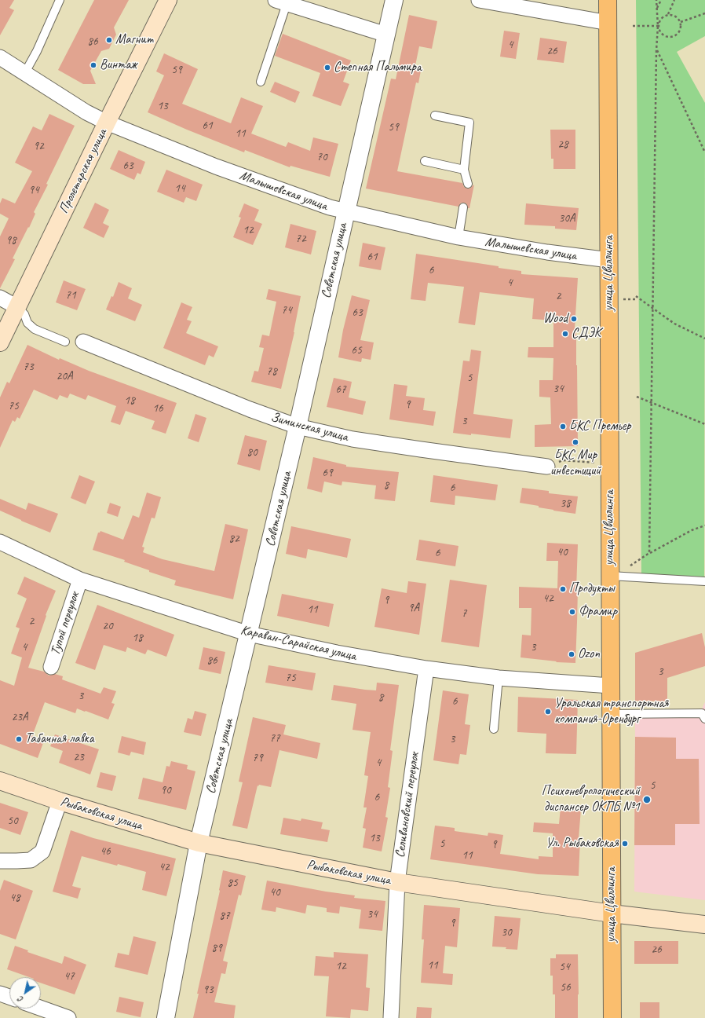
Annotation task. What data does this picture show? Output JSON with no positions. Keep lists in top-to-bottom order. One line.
{"streets":{"main road":["Пролетарская улица","улица Цвиллинга","Рыбаковская улица"],"street":["Малышевская улица","Советская улица","Зиминская улица","Тупой переулок","Караван-Сарайская улица","Селивановский переулок"]},"crossings":[["Пролетарская улица","Малышевская улица"],["Малышевская улица","Советская улица"],["Малышевская улица","улица Цвиллинга"],["Советская улица","Зиминская улица"],["Советская улица","Караван-Сарайская улица"],["Советская улица","Рыбаковская улица"],["улица Цвиллинга","Караван-Сарайская улица"],["улица Цвиллинга","Рыбаковская улица"],["Тупой переулок","Караван-Сарайская улица"],["Караван-Сарайская улица","Селивановский переулок"],["Селивановский переулок","Рыбаковская улица"]],"places":["Магнит","Винтаж","Степная Пальмира","Wood","СДЭК","БКС Премьер","БКС Мир инвестиций","Продукты","Фрамир","Ozon","Уральская транспортная компания-Оренбург","Табачная лавка","Психоневрологический диспансер ОКПБ №1","Ул. Рыбаковская"],"house_numbers":["86","4","26","59","13","61","59","11","28","92","70","63","14","94","30А","12","72","98","61","6","4","71","2","74","63","65","73","78","20А","5","34","67","18","9","75","16","3","80","69","8","6","38","82","40","6","42","9","9А","11","7","2","20","18","4","3","86","3","75","3","8","6","23А","77","3","23","79","4","5","90","6","50","13","5","9","46","11","42","85","40","48","34","87","9","30","89","26","11","12","54","47","56","93"],"north":"bottom left"}
